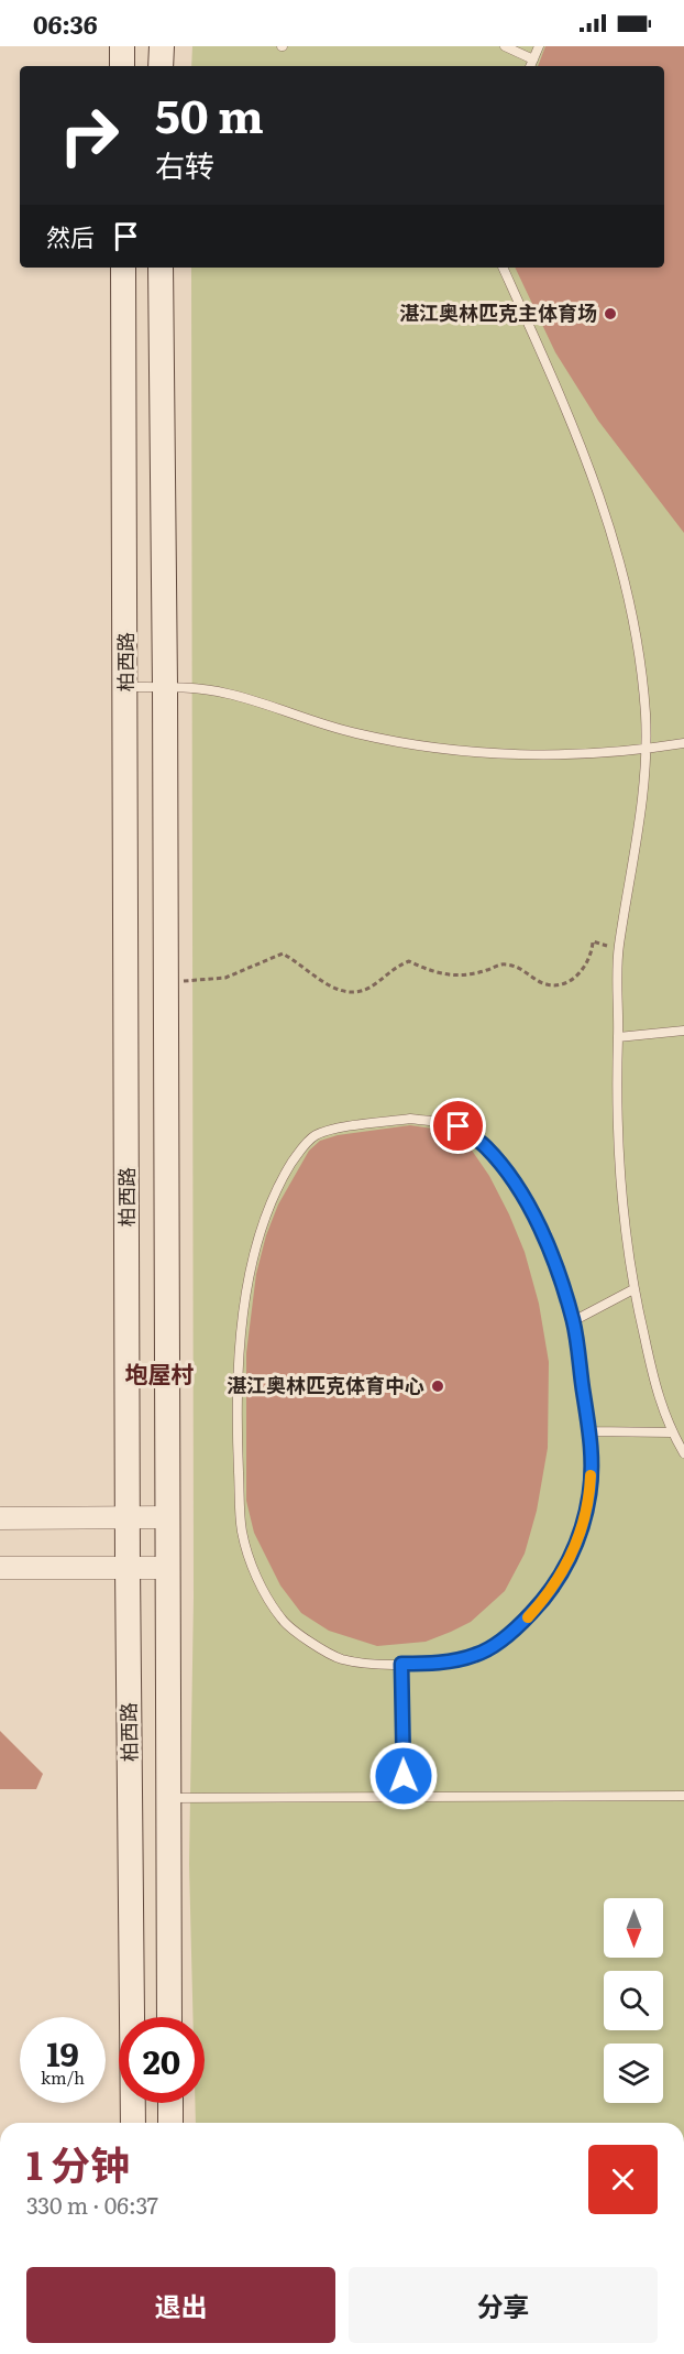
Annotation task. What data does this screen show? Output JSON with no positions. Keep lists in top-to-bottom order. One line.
{"streets":{"main road":["柏西路"]},"districts":["垉屋村"],"places":["湛江奥林匹克主体育场","湛江奥林匹克体育中心"],"north":"bottom","page":{"status":"06:36","turn":["50 m","右转"],"then":"然后","speed":"19 km/h","limit":"20","heading":["1 分钟","330 m · 06:37"],"buttons":["退出","分享"]}}
